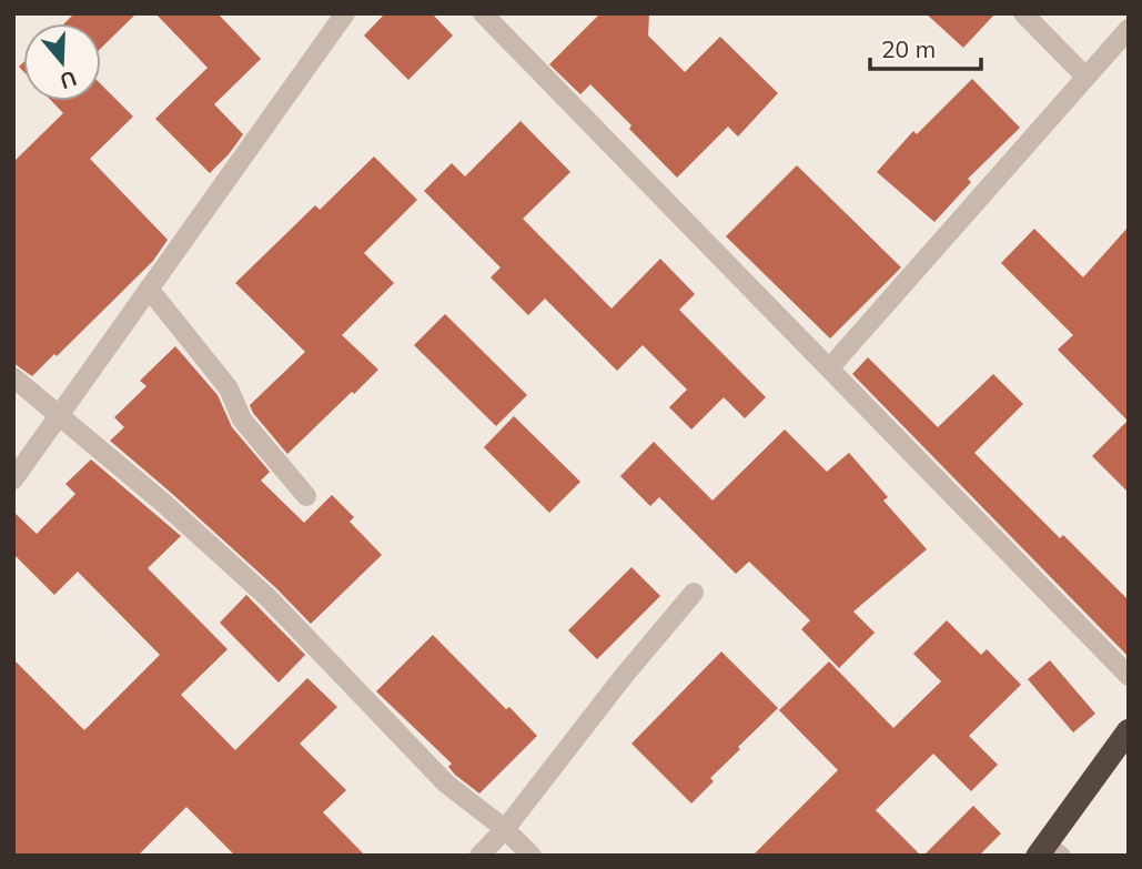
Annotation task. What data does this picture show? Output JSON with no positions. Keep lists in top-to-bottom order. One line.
{"scale_bar":"20 m","north":"bottom"}
